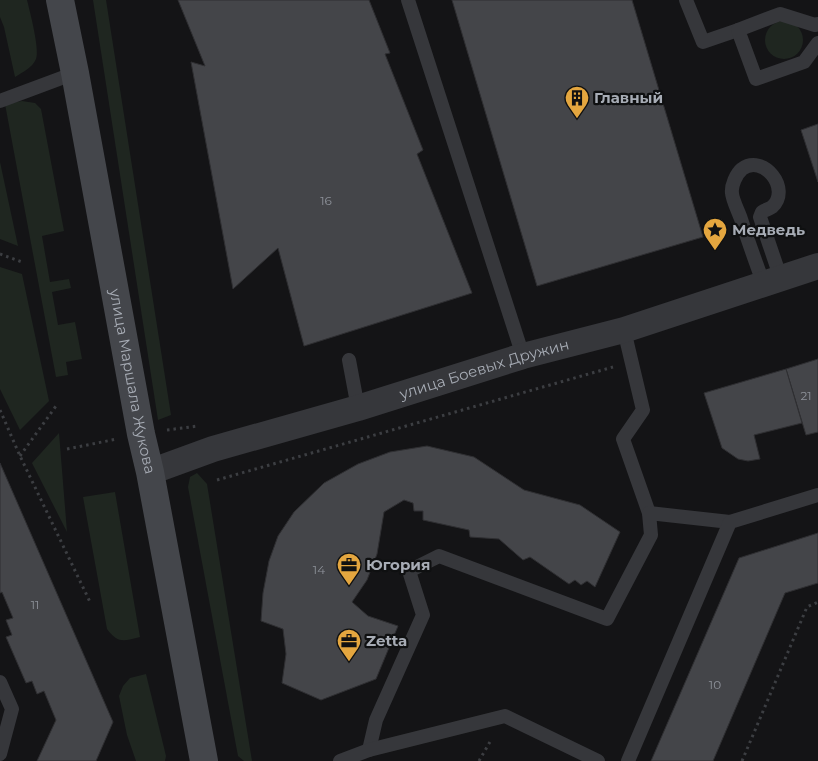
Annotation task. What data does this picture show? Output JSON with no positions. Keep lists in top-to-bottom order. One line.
{"streets":{"street":["улица Боевых Дружин","улица Маршала Жукова"]},"crossings":[["улица Боевых Дружин","улица Маршала Жукова"]],"places":{"building":["Главный"],"place":["Медведь"],"office":["Югория","Zetta"]},"house_numbers":["16","21","14","11","10"]}
